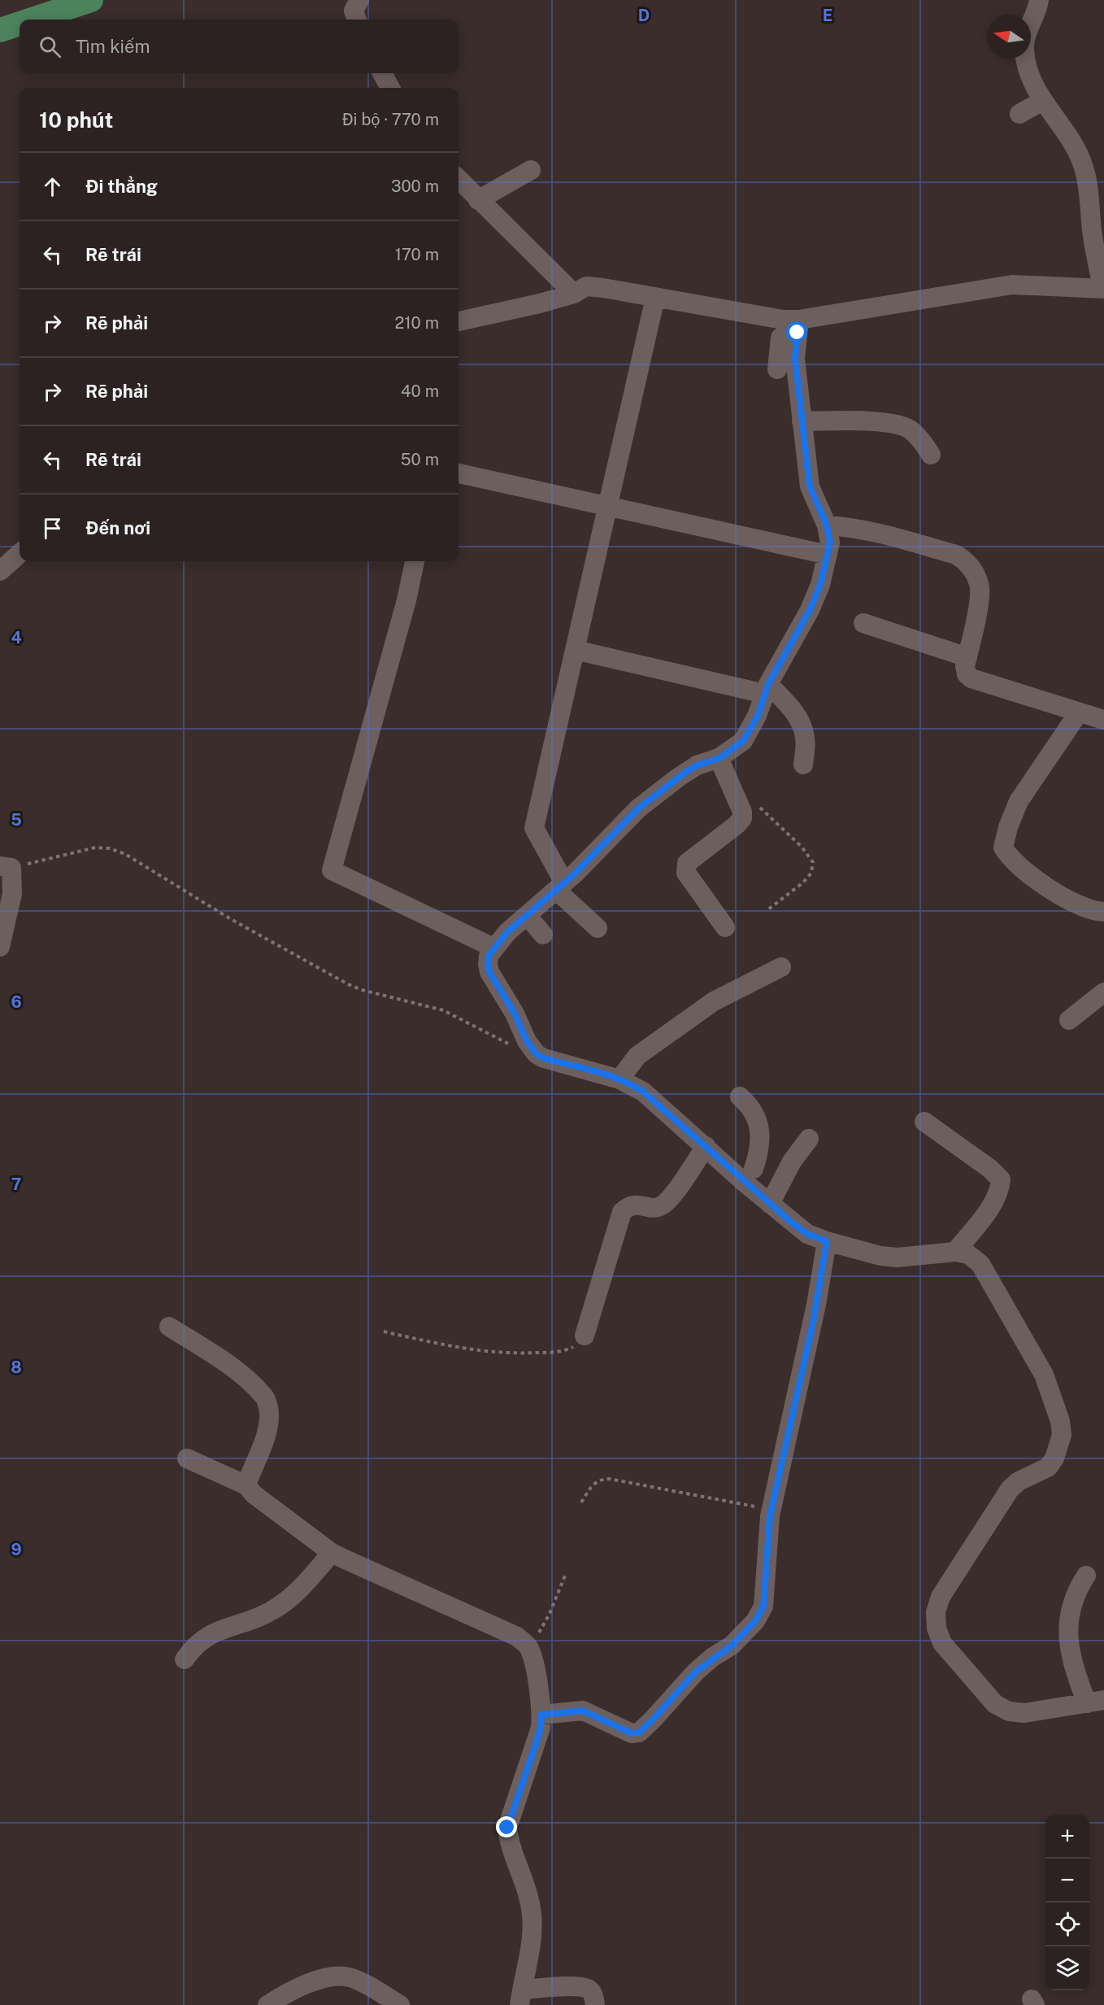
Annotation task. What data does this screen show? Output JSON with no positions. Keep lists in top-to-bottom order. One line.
{"north":"left","page":{"search":"Tìm kiếm","heading":["10 phút","Đi bộ · 770 m"],"list":[["Đi thẳng","300 m"],["Rẽ trái","170 m"],["Rẽ phải","210 m"],["Rẽ phải","40 m"],["Rẽ trái","50 m"],"Đến nơi"],"map_buttons":["+","−"]},"grid":{"columns":["D","E"],"rows":["4","5","6","7","8","9"]}}
